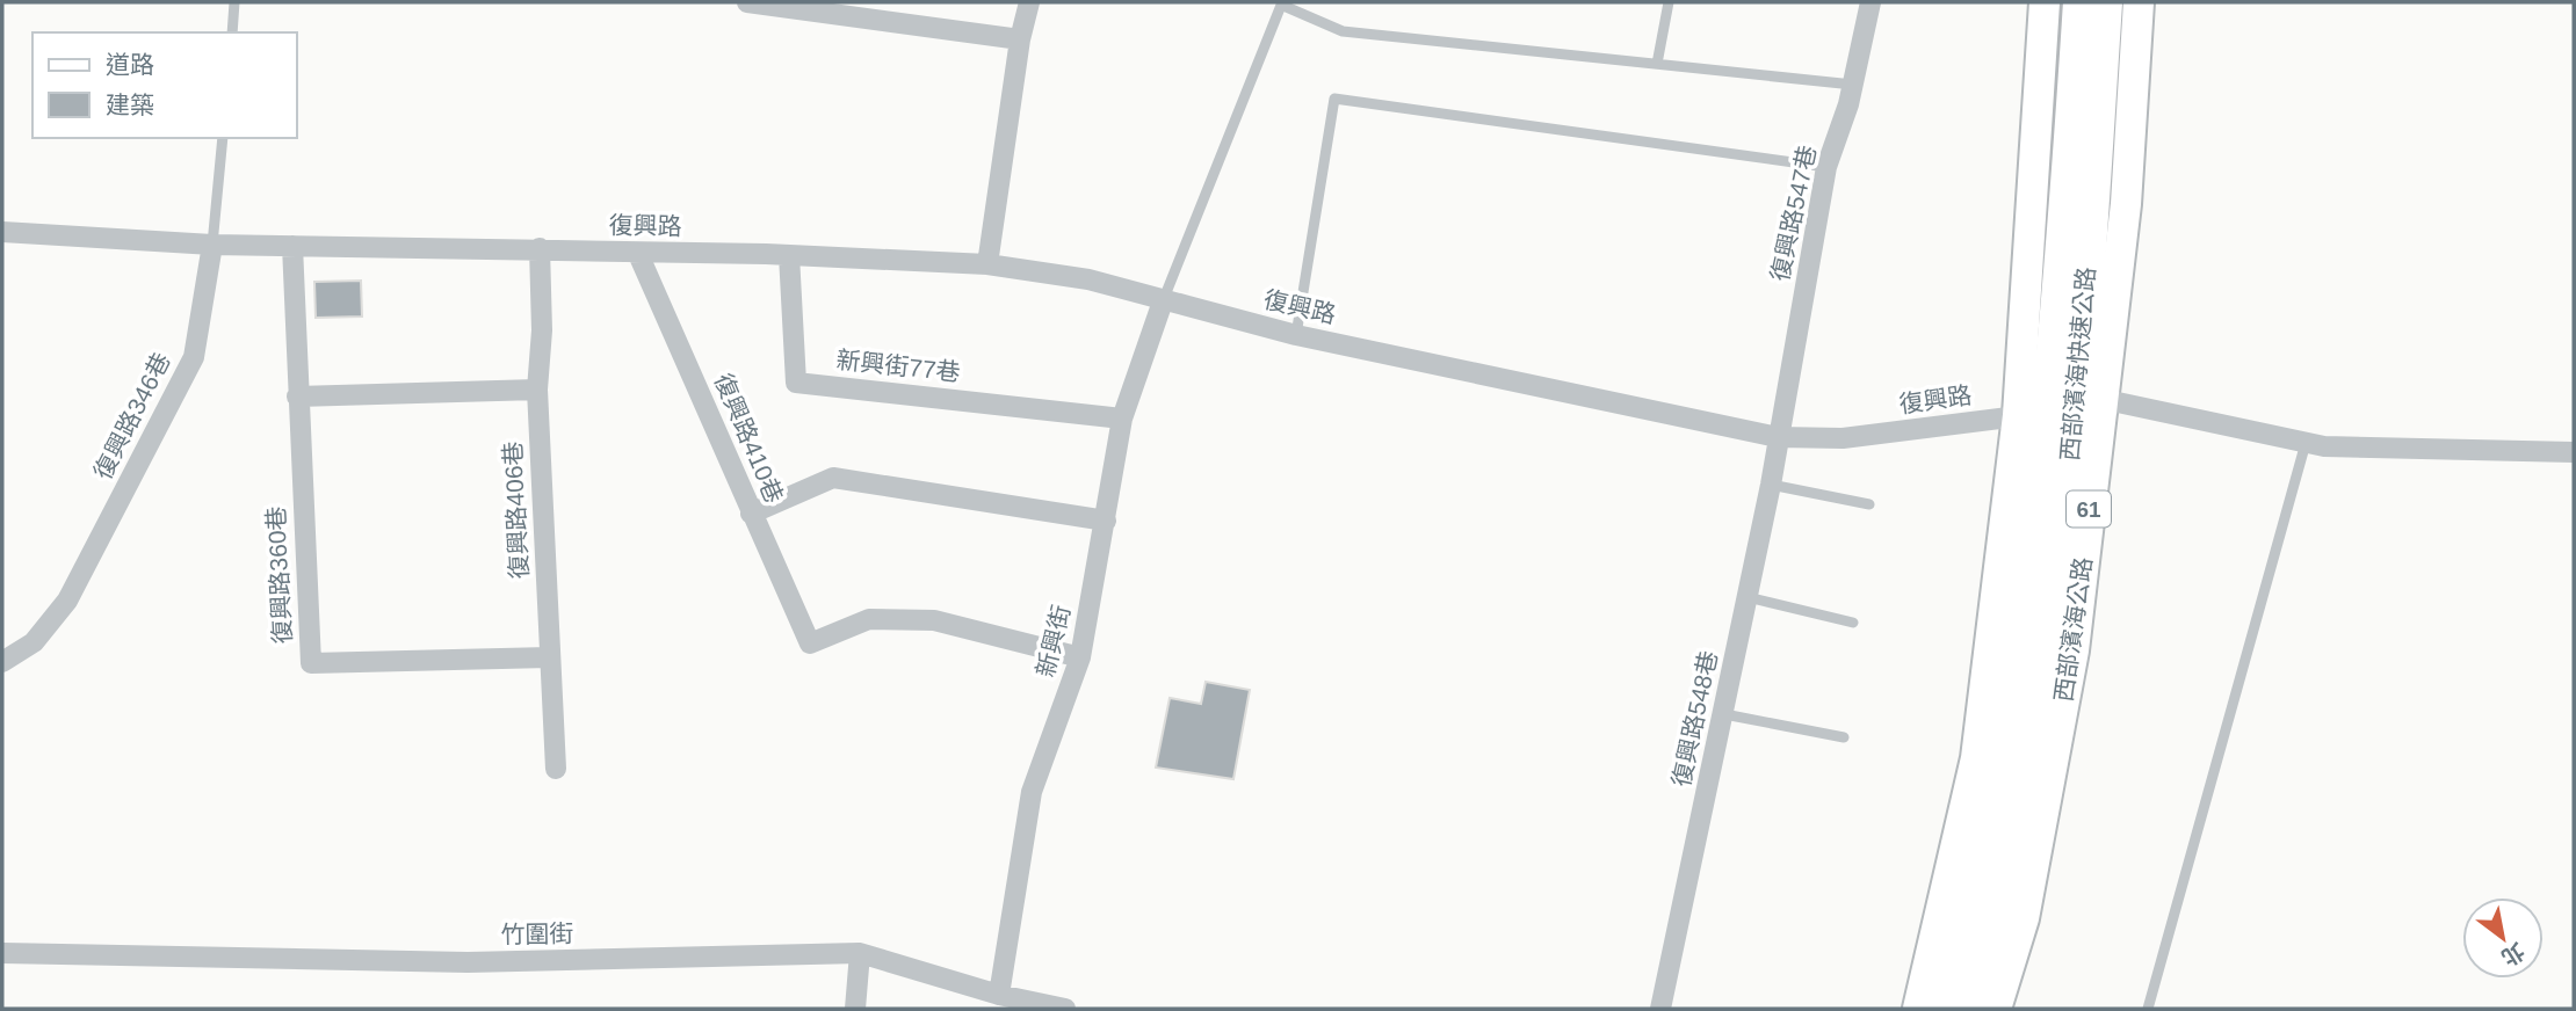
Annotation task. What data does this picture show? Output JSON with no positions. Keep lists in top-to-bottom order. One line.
{"streets":{"highway":["西部濱海快速公路","61"],"main road":["西部濱海公路"],"street":["復興路547巷","復興路","新興街77巷","復興路346巷","復興路410巷","復興路406巷","復興路360巷","新興街","復興路548巷","竹圍街"]},"crossings":[["復興路547巷","復興路"],["復興路547巷","復興路548巷"],["復興路","西部濱海快速公路"],["復興路","新興街77巷"],["復興路","復興路346巷"],["復興路","復興路410巷"],["復興路","復興路406巷"],["復興路","復興路360巷"],["復興路","西部濱海公路"],["復興路","新興街"],["復興路","復興路548巷"],["西部濱海快速公路","西部濱海公路"],["新興街77巷","新興街"],["復興路410巷","新興街"],["復興路406巷","復興路360巷"],["新興街","竹圍街"]],"legend":["道路","建築"],"north":"bottom right"}
